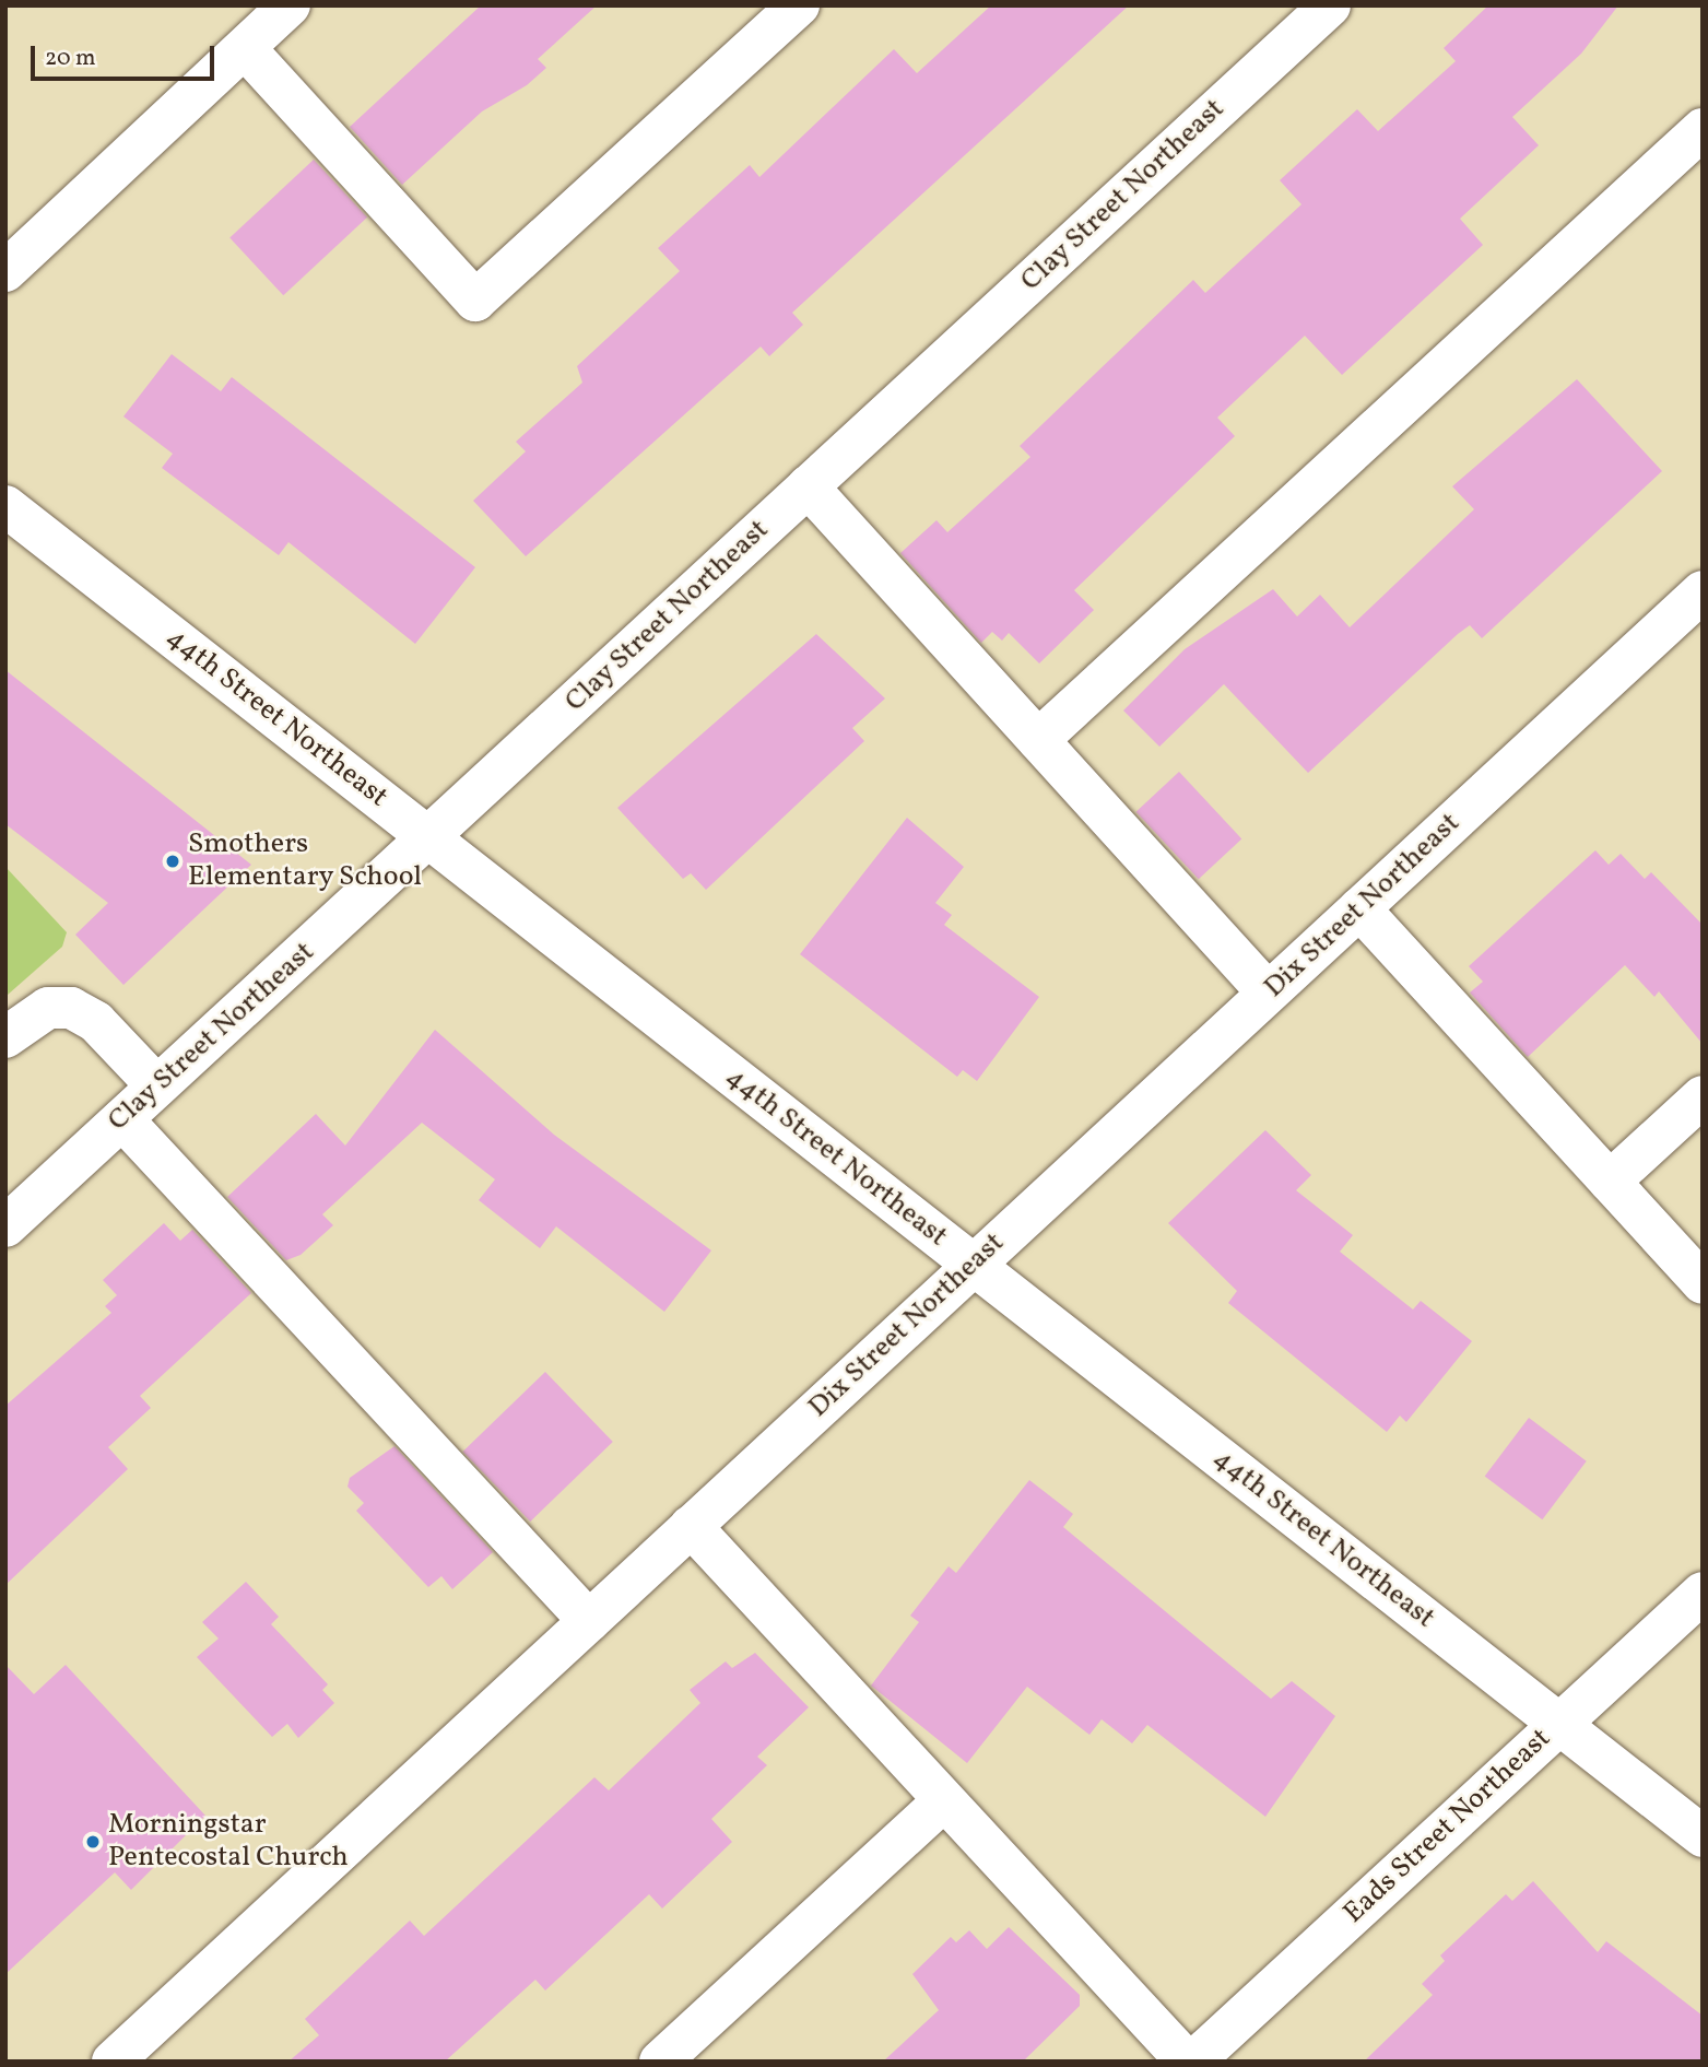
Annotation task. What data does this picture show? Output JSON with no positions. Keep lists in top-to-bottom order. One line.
{"streets":{"street":["Clay Street Northeast","44th Street Northeast","Dix Street Northeast","Eads Street Northeast"]},"crossings":[["Clay Street Northeast","44th Street Northeast"],["44th Street Northeast","Dix Street Northeast"],["44th Street Northeast","Eads Street Northeast"]],"places":["Smothers Elementary School","Morningstar Pentecostal Church"],"scale_bar":"20 m"}
